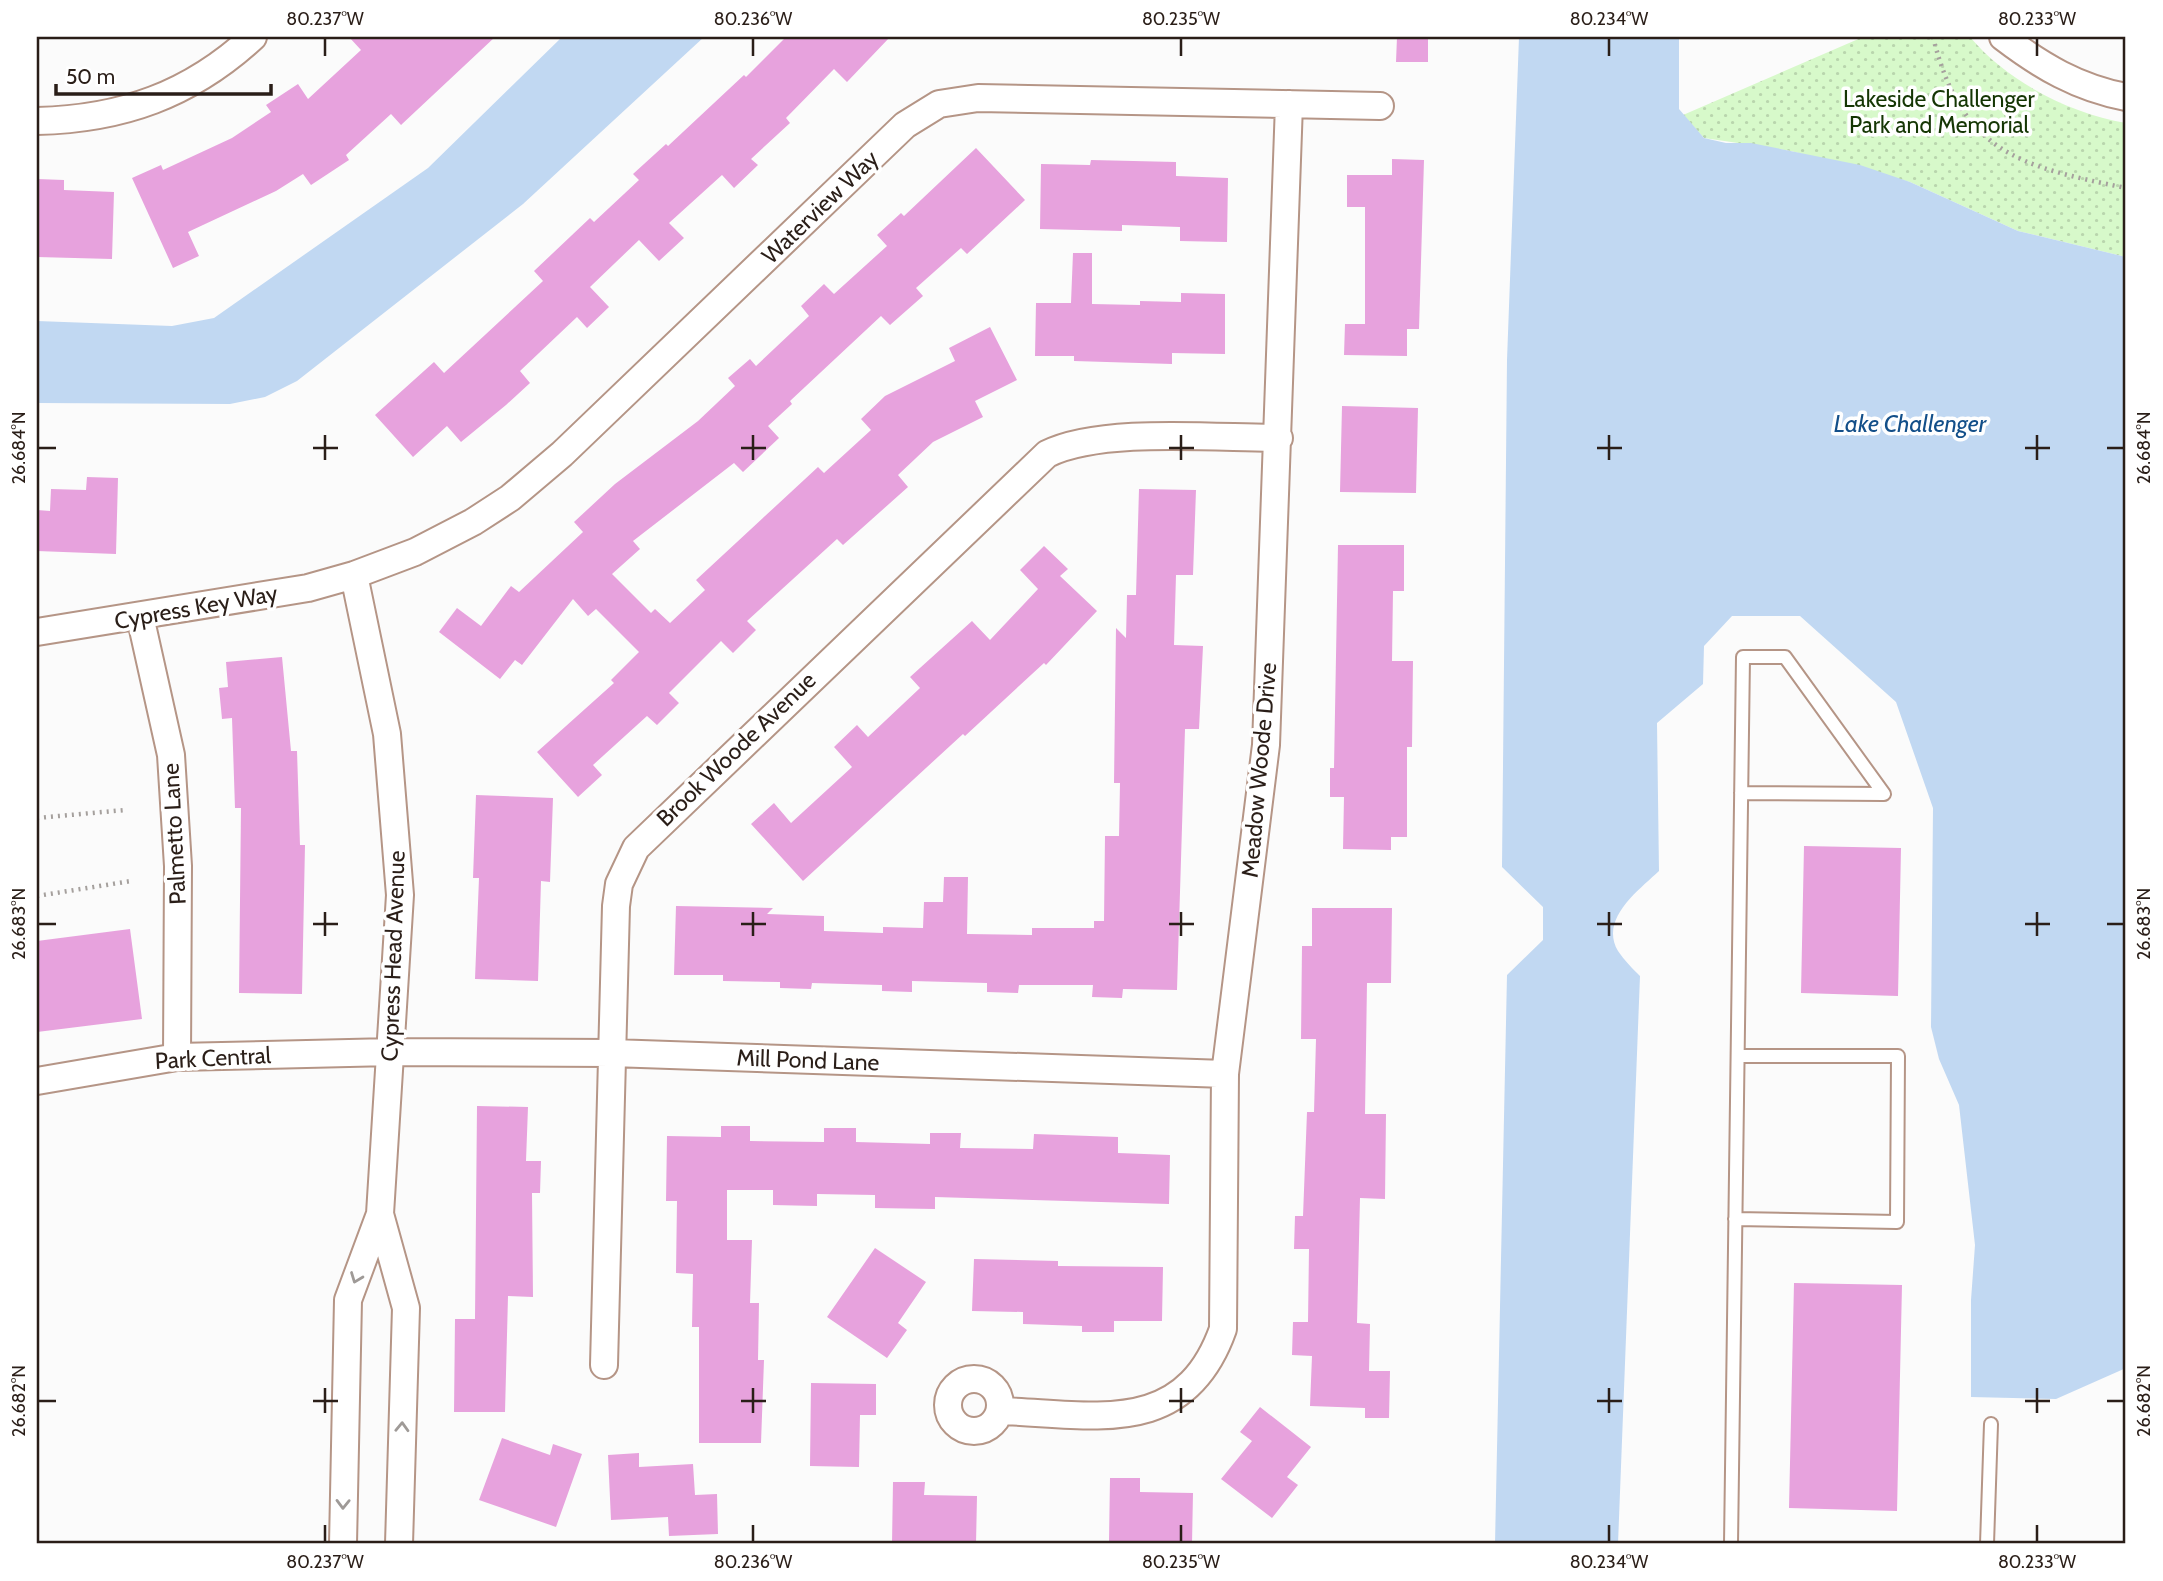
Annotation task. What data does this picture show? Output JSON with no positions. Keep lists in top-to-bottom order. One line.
{"streets":{"street":["Waterview Way","Cypress Key Way","Brook Woode Avenue","Meadow Woode Drive","Palmetto Lane","Cypress Head Avenue","Park Central","Mill Pond Lane"]},"crossings":[["Waterview Way","Cypress Key Way"],["Waterview Way","Meadow Woode Drive"],["Waterview Way","Cypress Head Avenue"],["Cypress Key Way","Palmetto Lane"],["Cypress Key Way","Cypress Head Avenue"],["Brook Woode Avenue","Meadow Woode Drive"],["Brook Woode Avenue","Mill Pond Lane"],["Meadow Woode Drive","Mill Pond Lane"],["Palmetto Lane","Park Central"],["Cypress Head Avenue","Park Central"],["Cypress Head Avenue","Mill Pond Lane"],["Park Central","Mill Pond Lane"]],"water":["Lake Challenger"],"parks":["Lakeside Challenger Park and Memorial"],"scale_bar":"50 m","coordinates":["80.237°W","80.236°W","80.235°W","80.234°W","80.233°W","26.684°N","26.683°N","26.682°N"]}
